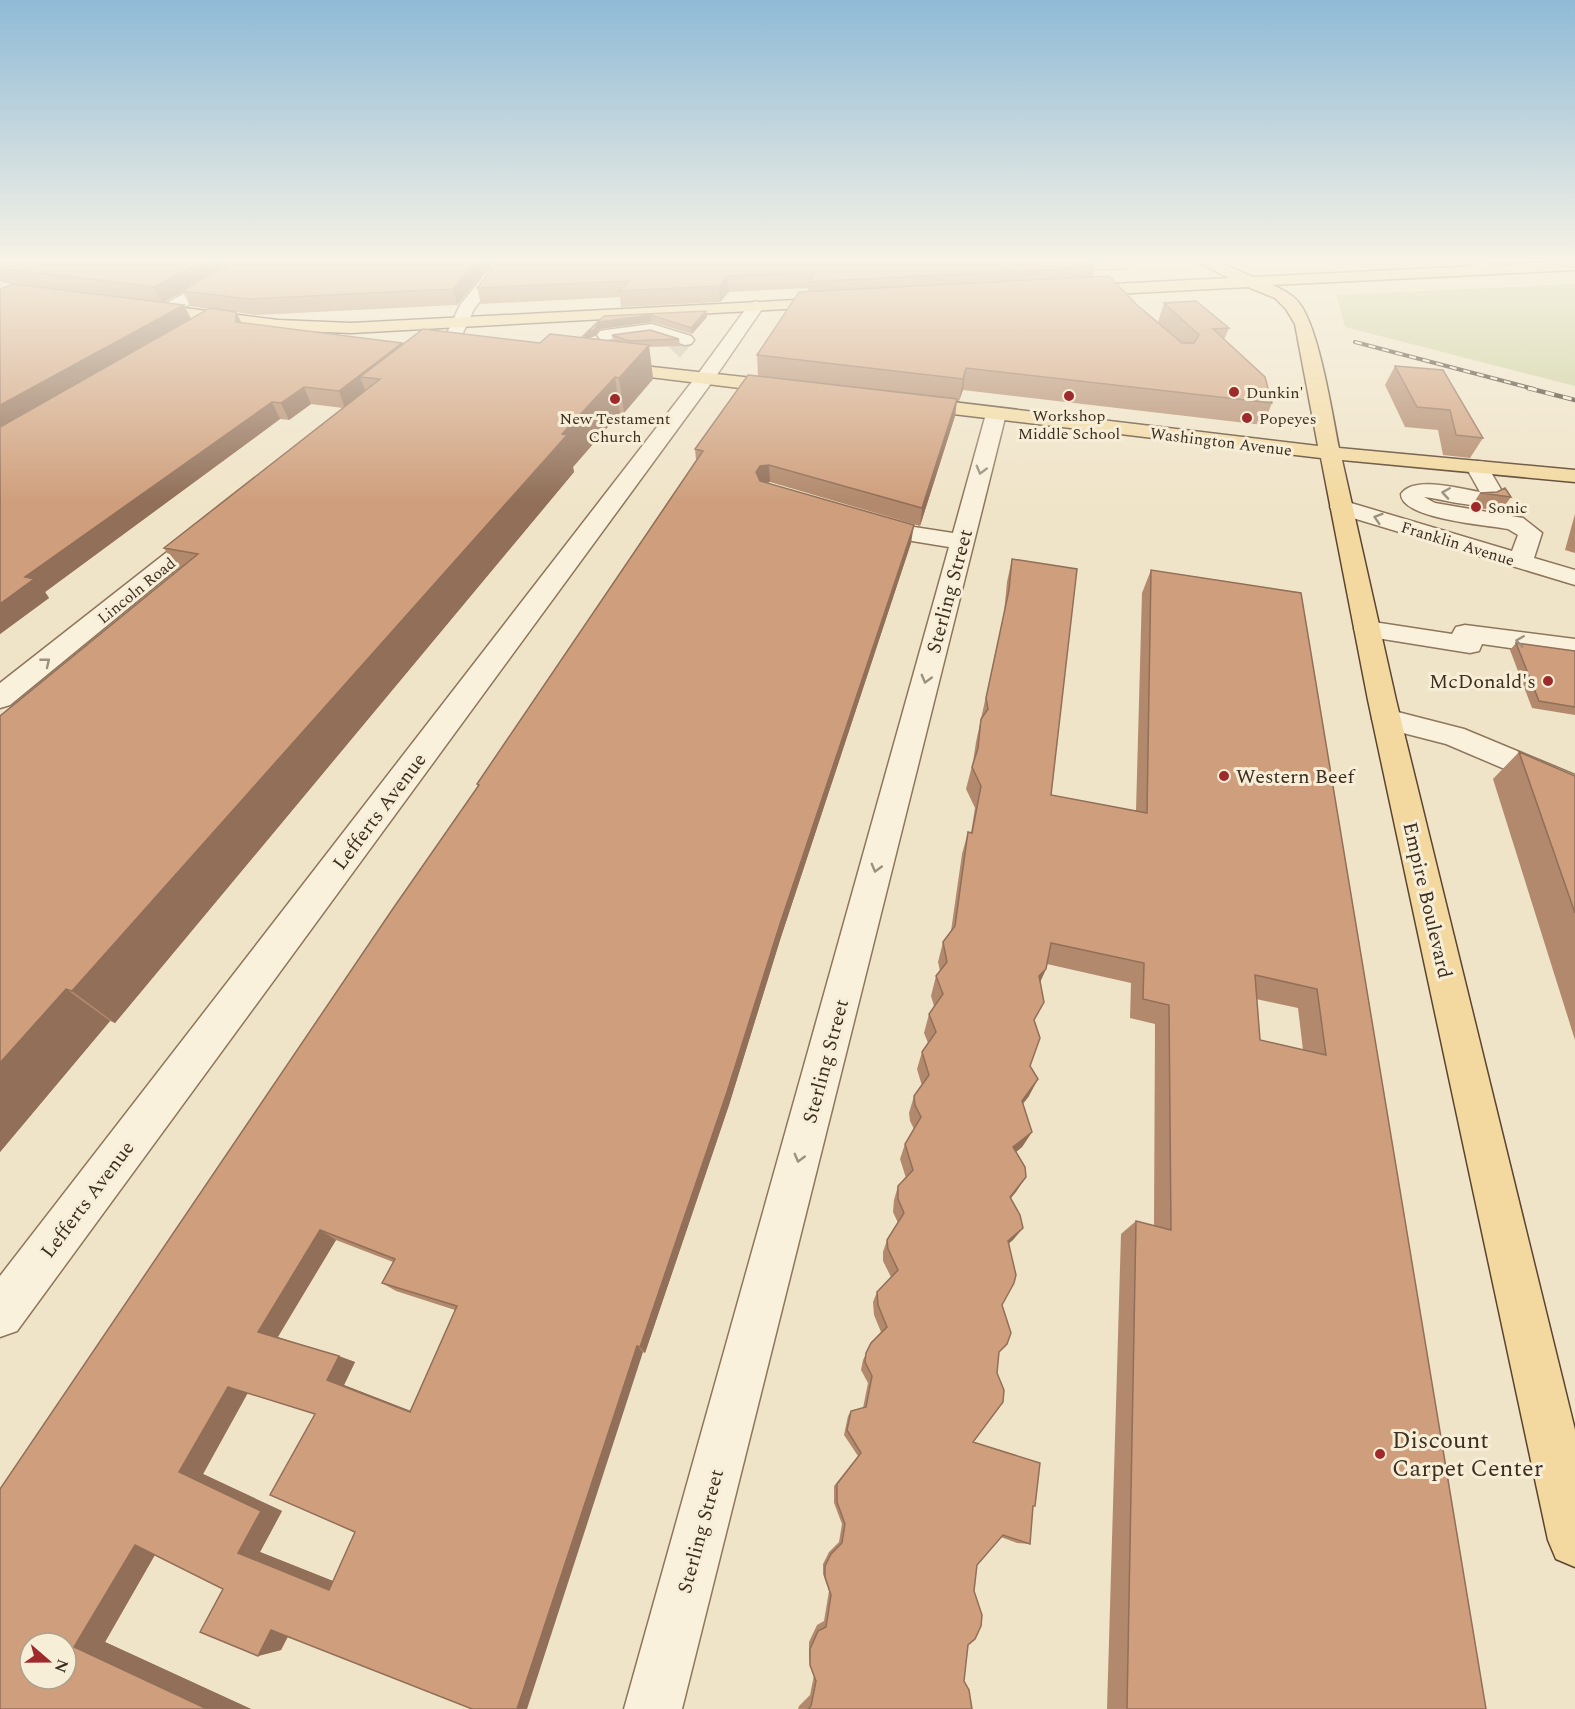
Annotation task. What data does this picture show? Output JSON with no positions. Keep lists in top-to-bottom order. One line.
{"streets":{"main road":["Washington Avenue","Empire Boulevard"],"street":["Franklin Avenue","Lincoln Road","Sterling Street","Lefferts Avenue"]},"crossings":[["Washington Avenue","Sterling Street"],["Washington Avenue","Empire Boulevard"],["Franklin Avenue","Empire Boulevard"]],"one_way":["Lincoln Road","Sterling Street"],"places":["Dunkin'","Workshop Middle School","New Testament Church","Popeyes","Sonic","McDonald's","Western Beef","Discount Carpet Center"],"north":"right"}
